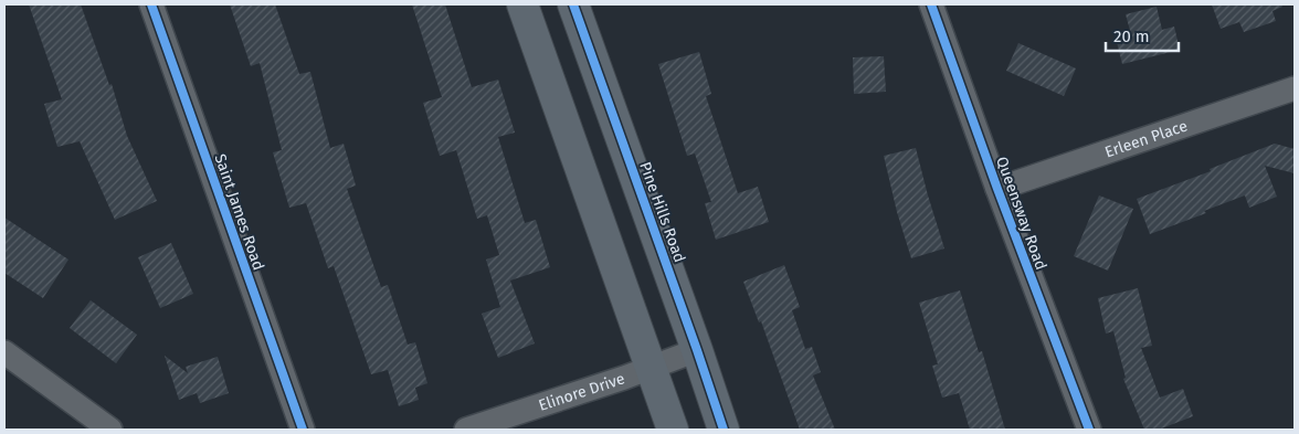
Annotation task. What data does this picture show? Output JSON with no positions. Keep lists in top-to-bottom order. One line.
{"streets":{"main road":["Pine Hills Road"],"street":["Erleen Place","Saint James Road","Queensway Road","Elinore Drive"]},"crossings":[["Erleen Place","Queensway Road"],["Pine Hills Road","Elinore Drive"]],"scale_bar":"20 m"}
